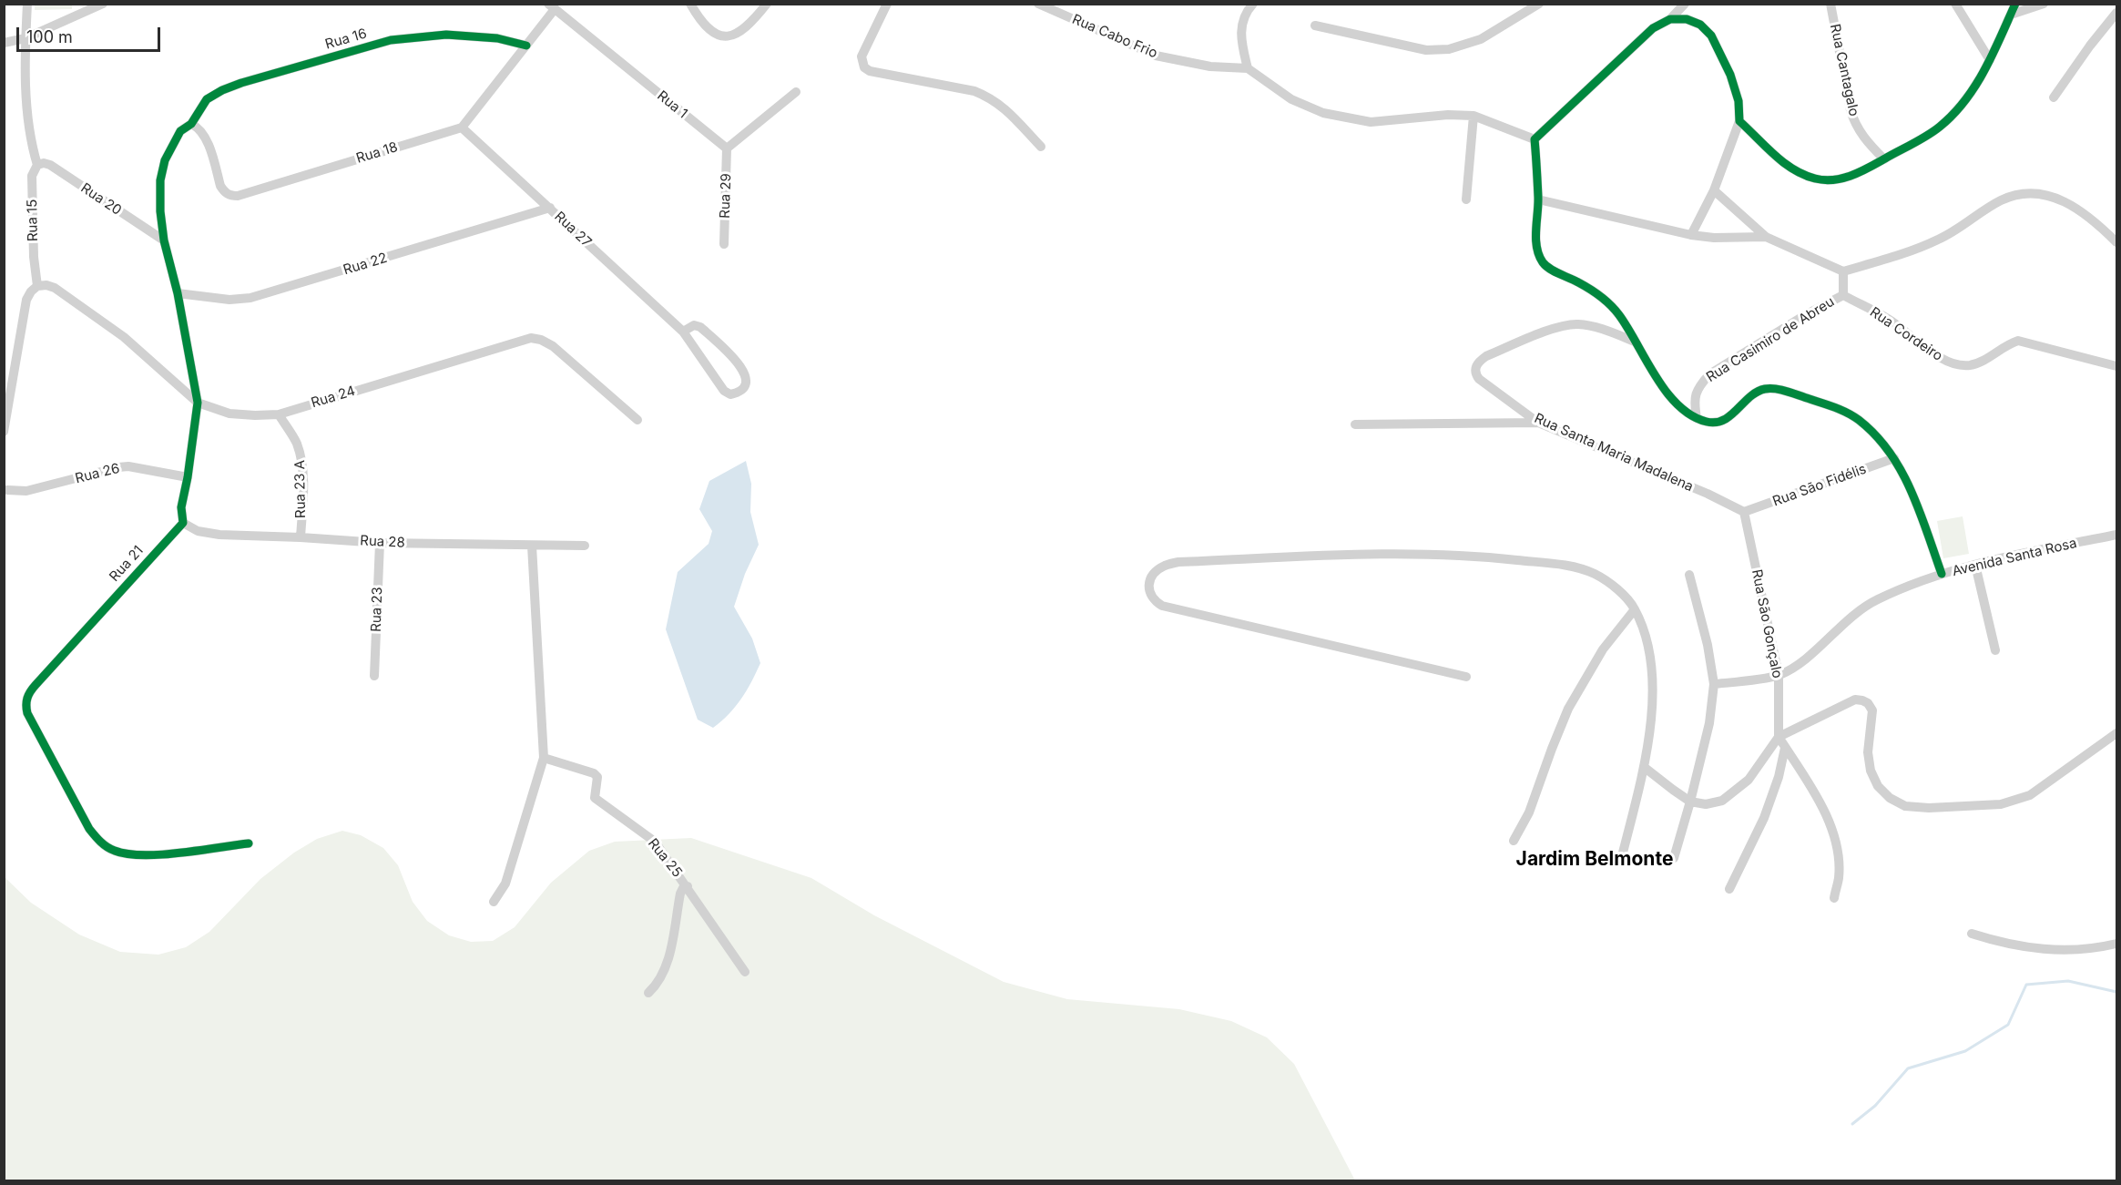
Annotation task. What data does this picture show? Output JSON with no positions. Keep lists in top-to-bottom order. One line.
{"streets":{"street":["Rua Cabo Frio","Rua 16","Rua Cantagalo","Rua 1","Rua 18","Rua 29","Rua 20","Rua 15","Rua 27","Rua 22","Rua Cordeiro","Rua Casimiro de Abreu","Rua 24","Rua Santa Maria Madalena","Rua 26","Rua São Fidélis","Rua 23 A","Rua 28","Avenida Santa Rosa","Rua 21","Rua 23","Rua São Gonçalo","Rua 25"]},"crossings":[["Rua 16","Rua 18"],["Rua 1","Rua 29"],["Rua 18","Rua 27"],["Rua 20","Rua 15"],["Rua 15","Rua 24"],["Rua 27","Rua 22"],["Rua Cordeiro","Rua Casimiro de Abreu"],["Rua 24","Rua 23 A"],["Rua Santa Maria Madalena","Rua São Fidélis"],["Rua Santa Maria Madalena","Rua São Gonçalo"],["Rua São Fidélis","Rua São Gonçalo"],["Rua 23 A","Rua 28"],["Rua 28","Rua 21"],["Rua 28","Rua 23"],["Avenida Santa Rosa","Rua São Gonçalo"]],"districts":["Jardim Belmonte"],"scale_bar":"100 m"}
